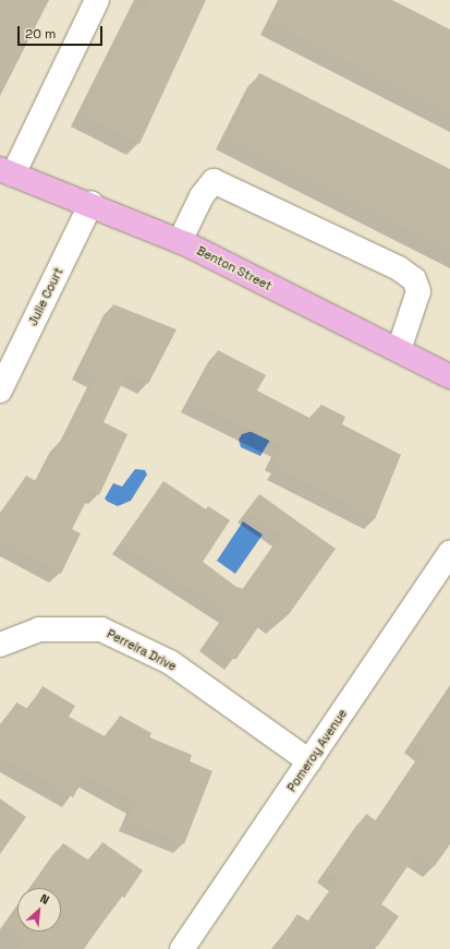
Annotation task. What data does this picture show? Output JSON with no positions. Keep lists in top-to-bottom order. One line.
{"streets":{"main road":["Benton Street"],"street":["Julie Court","Perreira Drive","Pomeroy Avenue"]},"crossings":[["Benton Street","Julie Court"],["Perreira Drive","Pomeroy Avenue"]],"scale_bar":"20 m","north":"top right"}
